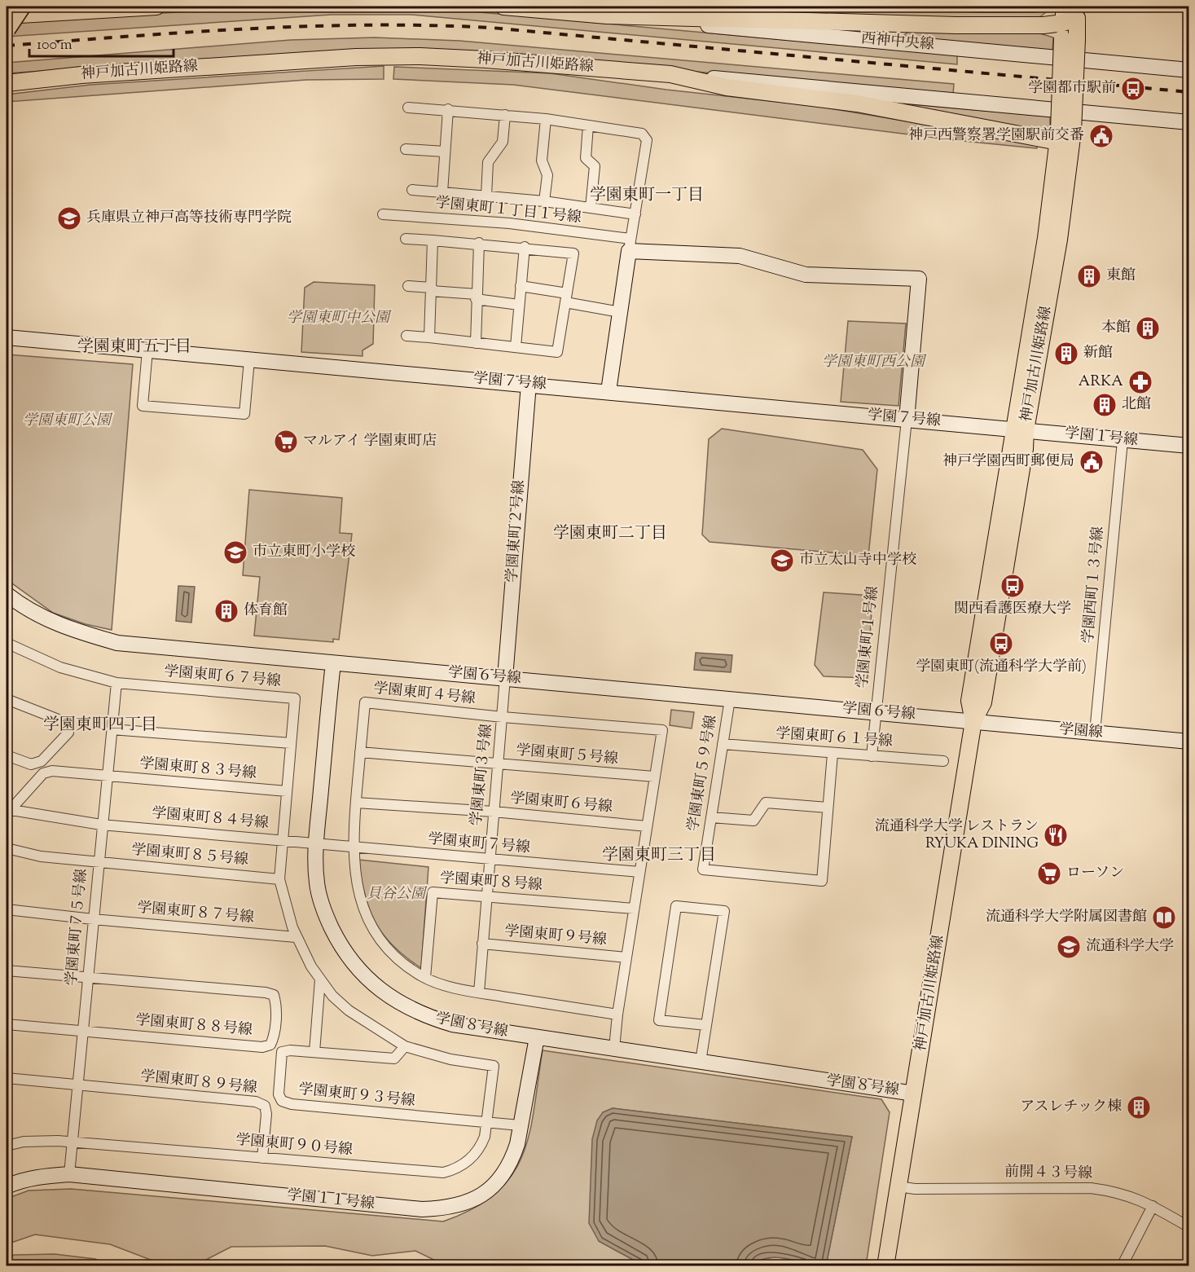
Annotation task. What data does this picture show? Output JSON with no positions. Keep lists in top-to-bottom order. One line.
{"streets":{"main road":["神戸加古川姫路線"],"street":["西神中央線","学園東町１丁目１号線","学園７号線","学園１号線","学園東町２号線","学園西町１３号線","学園東町１号線","学園６号線","学園東町６７号線","学園東町４号線","学園線","学園東町６１号線","学園東町５号線","学園東町８３号線","学園東町５９号線","学園東町３号線","学園東町６号線","学園東町８４号線","学園東町７号線","学園東町８５号線","学園東町８号線","学園東町８７号線","学園東町７５号線","学園東町９号線","学園東町８８号線","学園８号線","学園東町８９号線","学園東町９３号線","学園東町９０号線","前開４３号線","学園１１号線"]},"crossings":[["神戸加古川姫路線","学園７号線"],["神戸加古川姫路線","学園１号線"],["神戸加古川姫路線","学園６号線"],["神戸加古川姫路線","学園線"],["神戸加古川姫路線","学園８号線"],["神戸加古川姫路線","前開４３号線"],["学園７号線","学園１号線"],["学園７号線","学園東町２号線"],["学園７号線","学園東町１号線"],["学園１号線","学園西町１３号線"],["学園東町２号線","学園６号線"],["学園東町２号線","学園東町３号線"],["学園西町１３号線","学園線"],["学園東町１号線","学園６号線"],["学園東町１号線","学園東町６１号線"],["学園６号線","学園線"],["学園６号線","学園東町５９号線"],["学園６号線","学園東町３号線"],["学園６号線","学園８号線"],["学園東町６７号線","学園東町８３号線"],["学園東町６７号線","学園東町８４号線"],["学園東町６７号線","学園東町８５号線"],["学園東町６７号線","学園東町８７号線"],["学園東町６７号線","学園東町７５号線"],["学園東町６７号線","学園東町９３号線"],["学園東町６７号線","学園東町９０号線"],["学園東町４号線","学園東町５号線"],["学園東町４号線","学園東町３号線"],["学園東町４号線","学園東町６号線"],["学園東町４号線","学園東町７号線"],["学園東町４号線","学園東町８号線"],["学園東町４号線","学園東町９号線"],["学園東町４号線","学園８号線"],["学園東町６１号線","学園東町５９号線"],["学園東町５号線","学園東町３号線"],["学園東町８３号線","学園東町８４号線"],["学園東町８３号線","学園東町７５号線"],["学園東町３号線","学園東町６号線"],["学園東町３号線","学園東町７号線"],["学園東町３号線","学園東町８号線"],["学園東町３号線","学園東町９号線"],["学園東町８４号線","学園東町７号線"],["学園東町８４号線","学園東町７５号線"],["学園東町８４号線","学園８号線"],["学園東町７号線","学園８号線"],["学園東町８５号線","学園東町７５号線"],["学園東町８７号線","学園東町７５号線"],["学園東町７５号線","学園東町８８号線"],["学園東町７５号線","学園東町８９号線"],["学園東町７５号線","学園東町９０号線"],["学園東町７５号線","学園１１号線"],["学園８号線","学園１１号線"],["学園東町８９号線","学園東町９０号線"],["学園東町９３号線","学園東町９０号線"],["学園東町９３号線","学園１１号線"]],"districts":["学園東町一丁目","学園東町五丁目","学園東町二丁目","学園東町四丁目","学園東町三丁目"],"parks":["学園東町中公園","学園東町西公園","学園東町公園","貝谷公園"],"places":{"bus stop":["学園都市駅前","関西看護医療大学","学園東町(流通科学大学前)"],"public building":["神戸西警察署学園駅前交番","神戸学園西町郵便局"],"school or university":["兵庫県立神戸高等技術専門学院","市立東町小学校","市立太山寺中学校","流通科学大学"],"building":["東館","本館","新館","北館","体育館","アスレチック棟"],"pharmacy":["ARKA"],"supermarket":["マルアイ 学園東町店","ローソン"],"restaurant":["流通科学大学 レストラン RYUKA DINING"],"library":["流通科学大学附属図書館"]},"scale_bar":"100 m"}
